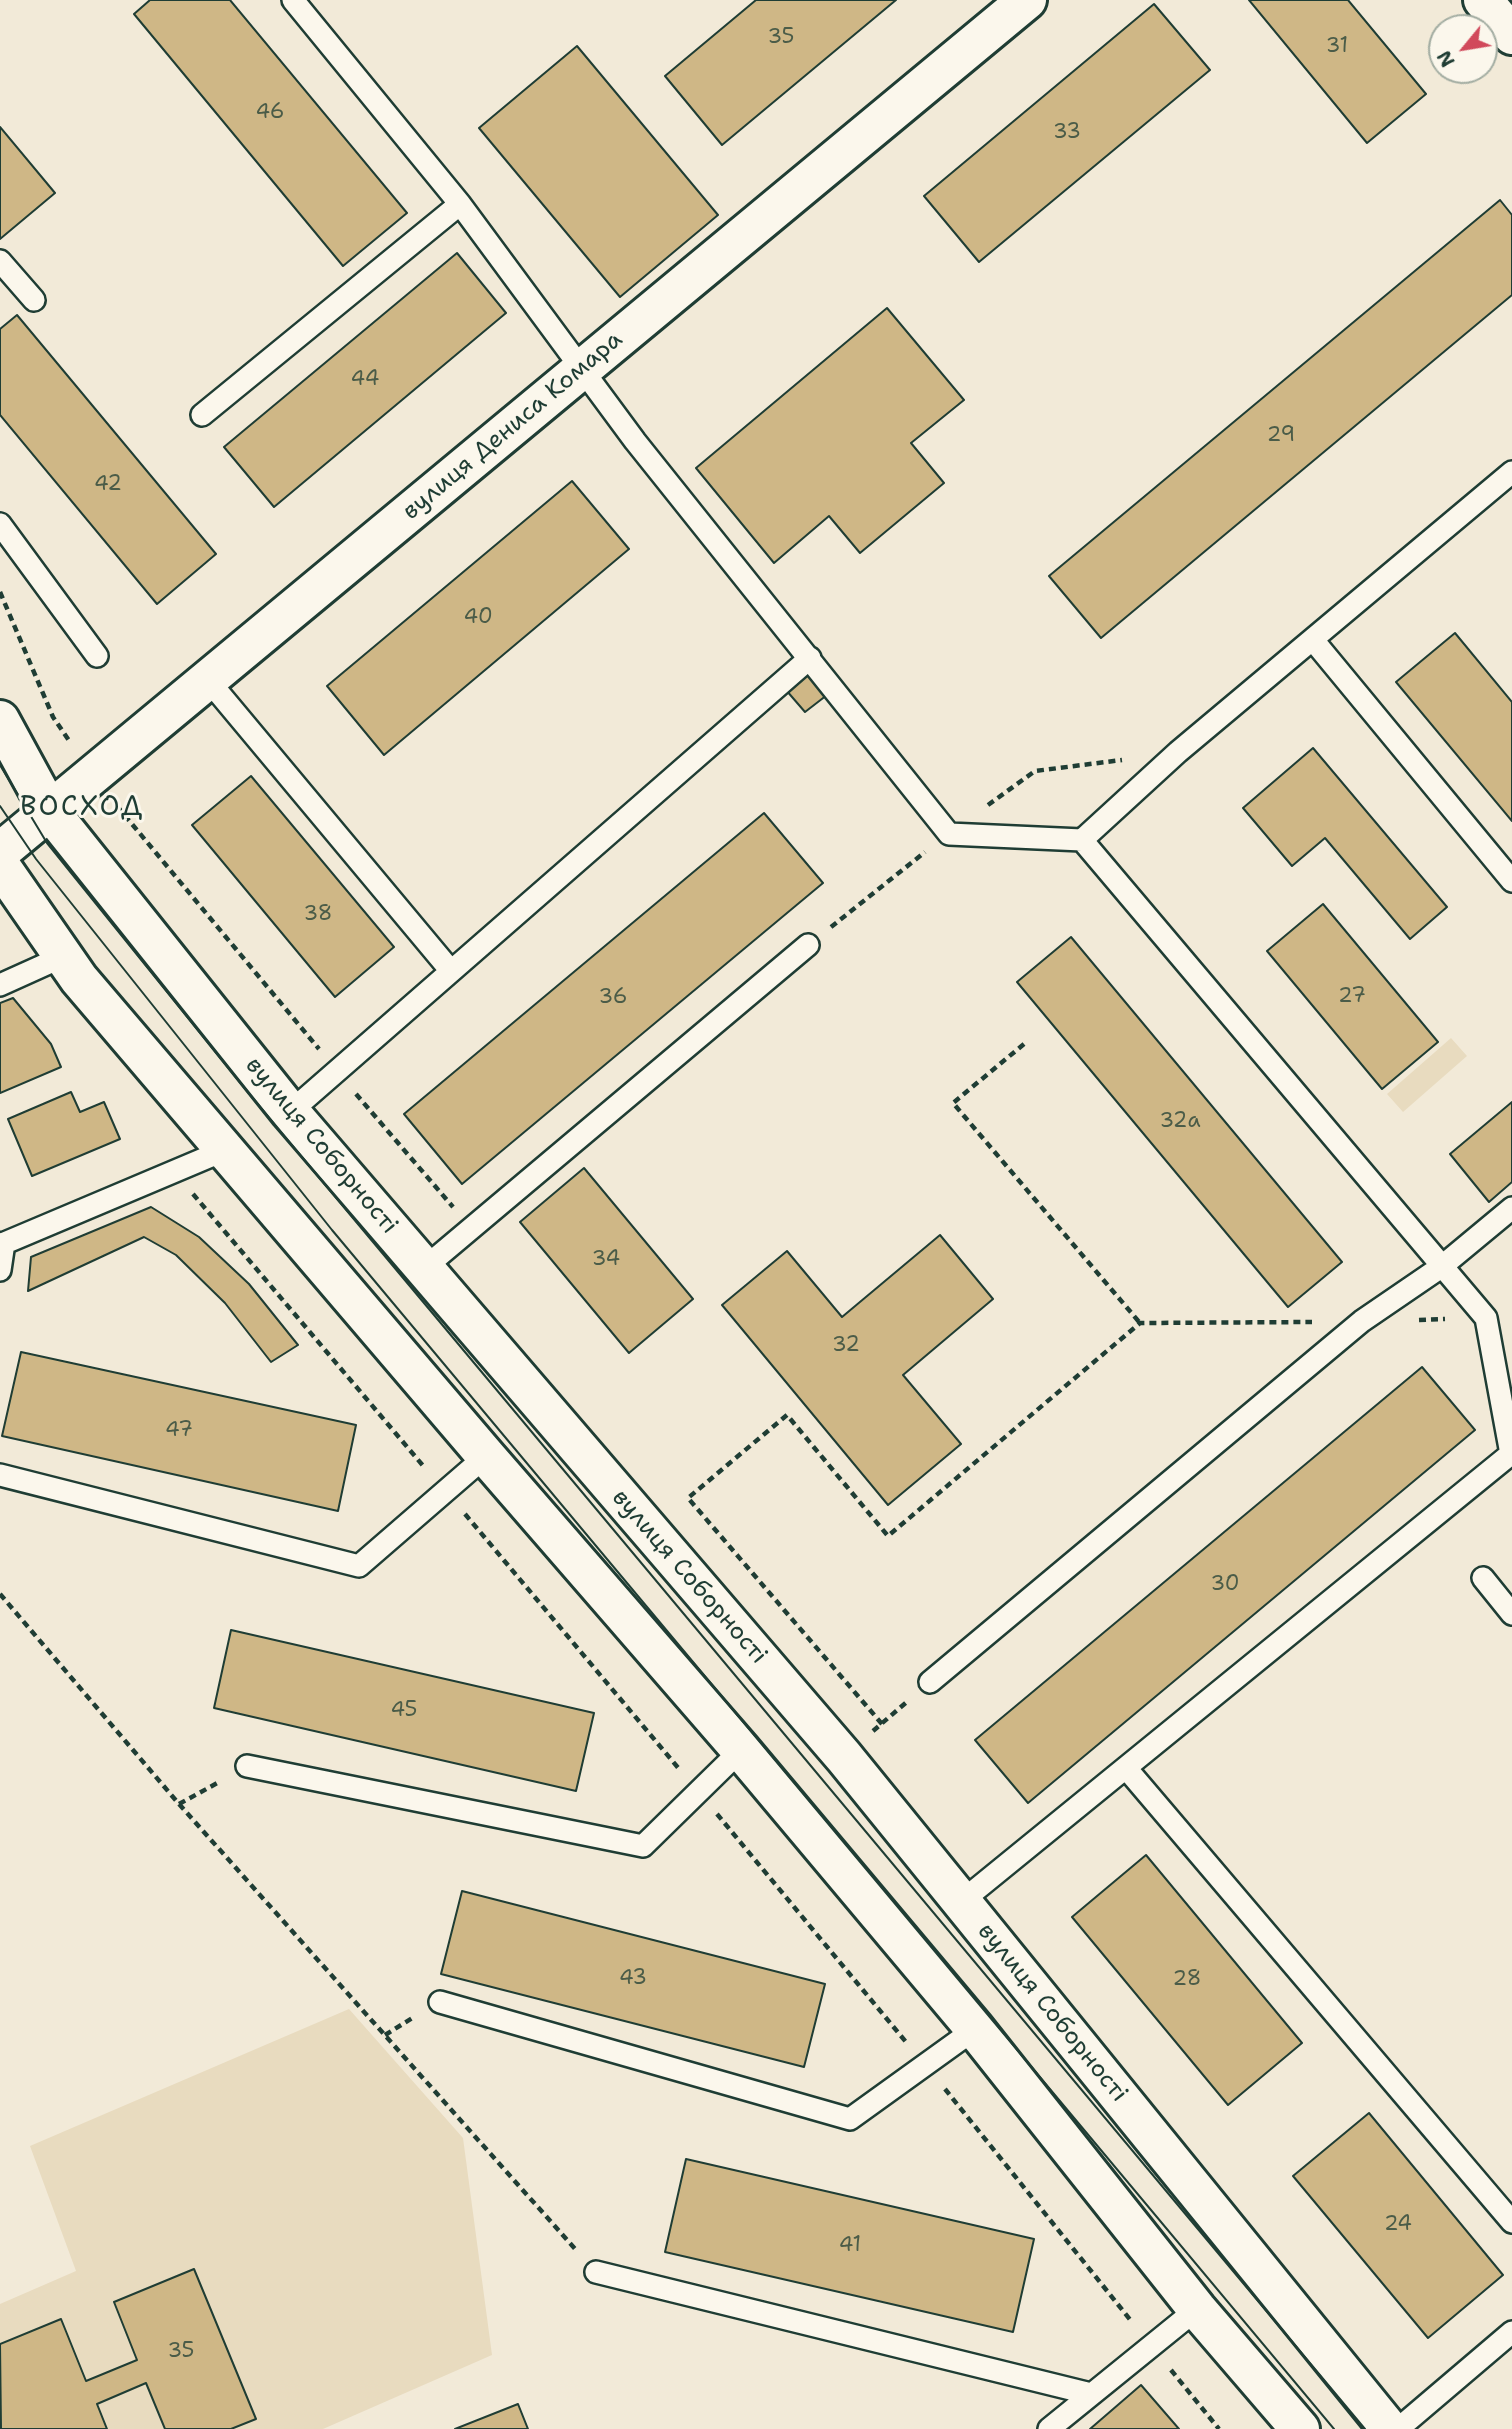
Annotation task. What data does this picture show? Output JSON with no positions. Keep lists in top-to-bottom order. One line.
{"streets":{"main road":["вулиця Дениса Комара","вулиця Соборності"]},"crossings":[["вулиця Дениса Комара","вулиця Соборності"]],"districts":["ВОСХОД"],"house_numbers":["35","31","46","33","44","29","42","40","38","27","36","32а","34","32","47","30","45","43","28","24","41","35"],"north":"bottom left"}
